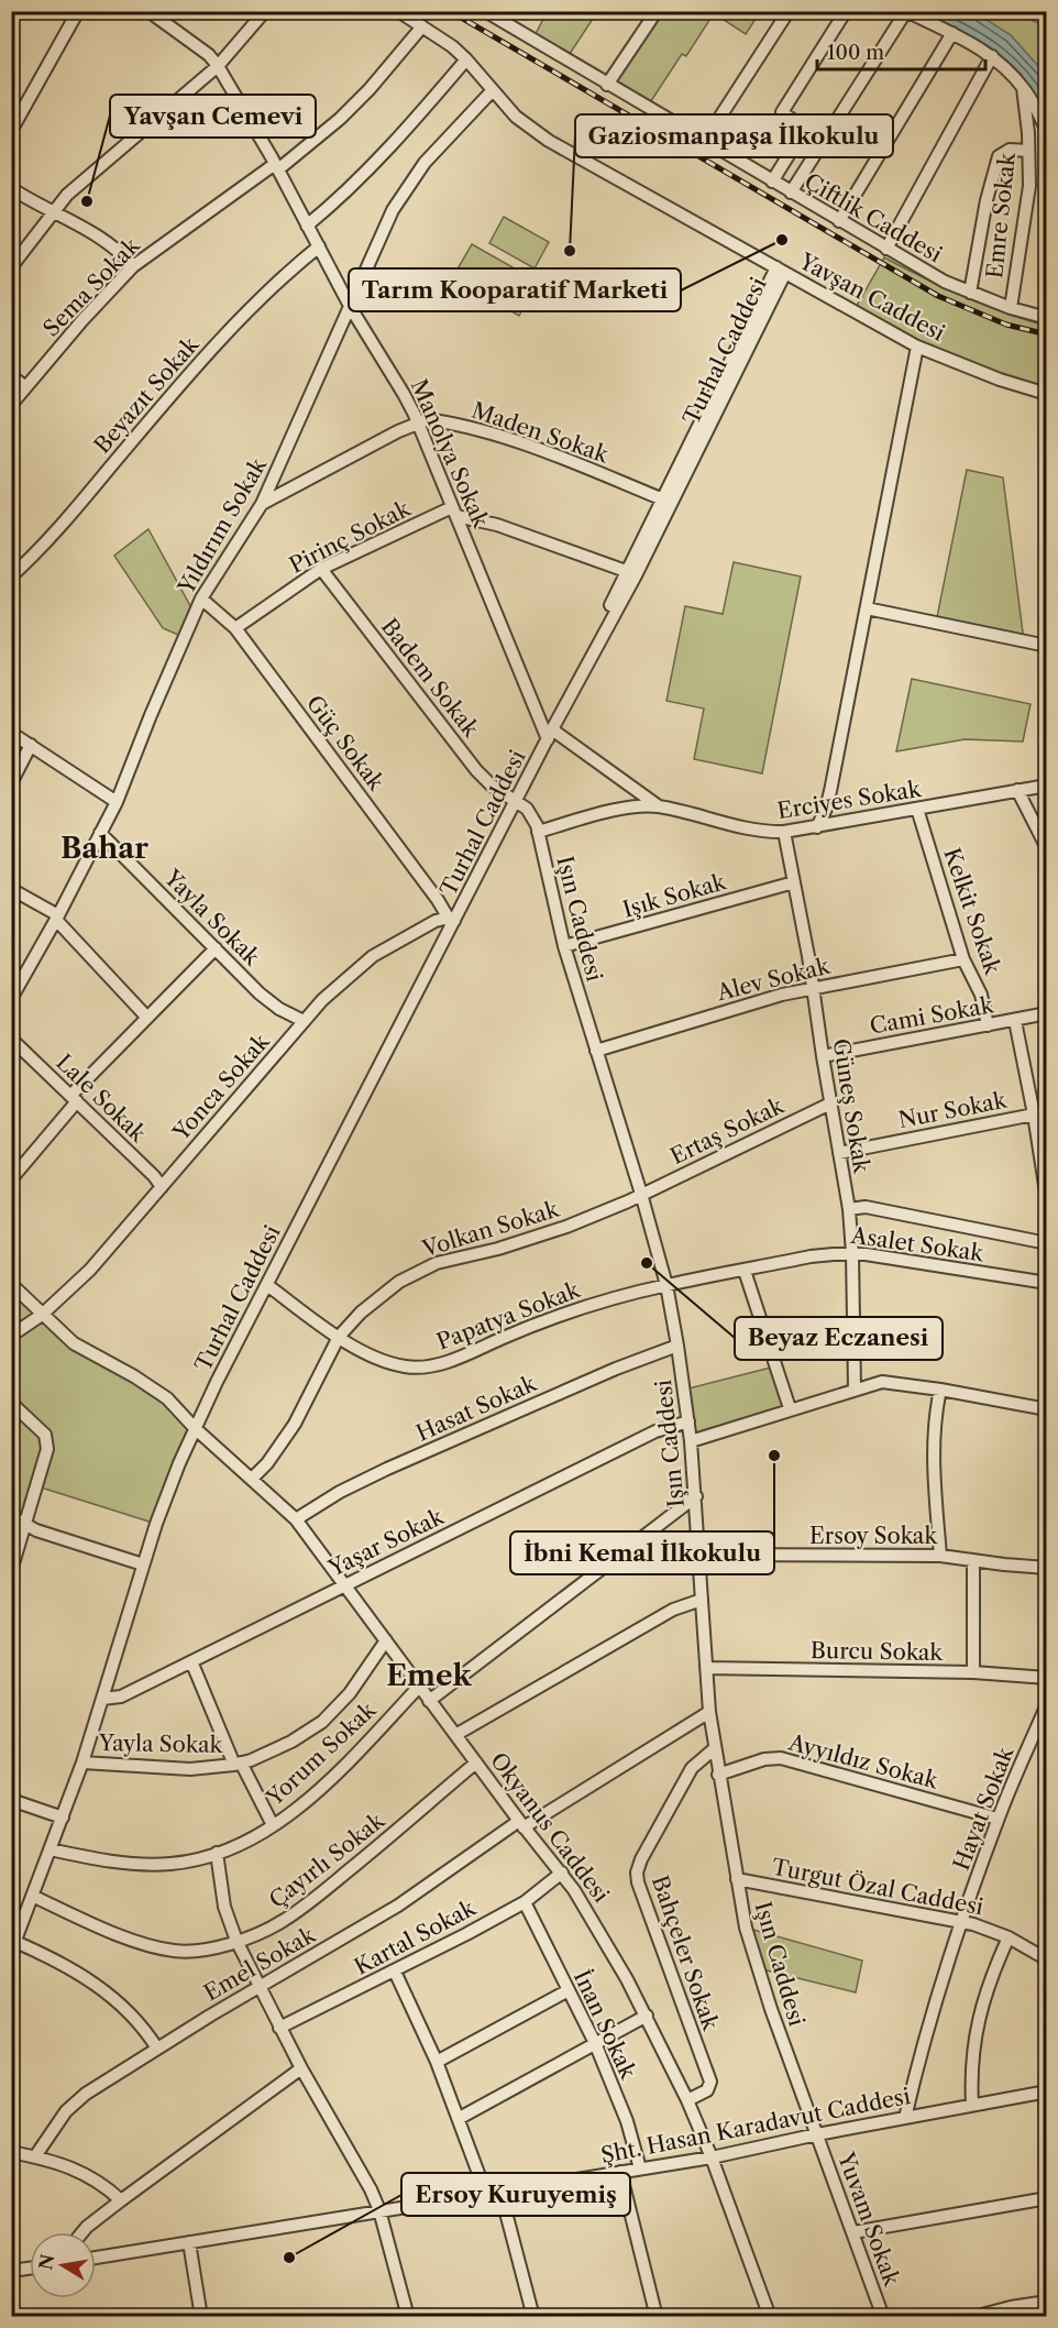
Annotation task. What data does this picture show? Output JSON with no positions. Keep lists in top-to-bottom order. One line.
{"streets":{"street":["Emre Sokak","Çiftlik Caddesi","Sema Sokak","Yavşan Caddesi","Turhal Caddesi","Beyazıt Sokak","Maden Sokak","Manolya Sokak","Yıldırım Sokak","Pirinç Sokak","Badem Sokak","Güç Sokak","Erciyes Sokak","Işık Sokak","Kelkit Sokak","Yayla Sokak","Işın Caddesi","Alev Sokak","Cami Sokak","Yonca Sokak","Lale Sokak","Güneş Sokak","Nur Sokak","Ertaş Sokak","Volkan Sokak","Asalet Sokak","Papatya Sokak","Hasat Sokak","Ersoy Sokak","Yaşar Sokak","Burcu Sokak","Yorum Sokak","Ayyıldız Sokak","Hayat Sokak","Okyanus Caddesi","Çayırlı Sokak","Turgut Özal Caddesi","Kartal Sokak","Bahçeler Sokak","Emel Sokak","İnan Sokak","Şht. Hasan Karadavut Caddesi","Yuvam Sokak"]},"crossings":[["Emre Sokak","Çiftlik Caddesi"],["Sema Sokak","Yavşan Caddesi"],["Sema Sokak","Manolya Sokak"],["Yavşan Caddesi","Turhal Caddesi"],["Yavşan Caddesi","Yıldırım Sokak"],["Turhal Caddesi","Maden Sokak"],["Turhal Caddesi","Manolya Sokak"],["Turhal Caddesi","Badem Sokak"],["Turhal Caddesi","Güç Sokak"],["Turhal Caddesi","Erciyes Sokak"],["Turhal Caddesi","Yayla Sokak"],["Turhal Caddesi","Işın Caddesi"],["Turhal Caddesi","Yonca Sokak"],["Turhal Caddesi","Papatya Sokak"],["Turhal Caddesi","Yaşar Sokak"],["Turhal Caddesi","Yorum Sokak"],["Turhal Caddesi","Okyanus Caddesi"],["Turhal Caddesi","Çayırlı Sokak"],["Beyazıt Sokak","Manolya Sokak"],["Maden Sokak","Manolya Sokak"],["Maden Sokak","Yıldırım Sokak"],["Manolya Sokak","Yıldırım Sokak"],["Manolya Sokak","Pirinç Sokak"],["Manolya Sokak","Erciyes Sokak"],["Yıldırım Sokak","Güç Sokak"],["Yıldırım Sokak","Yayla Sokak"],["Pirinç Sokak","Badem Sokak"],["Pirinç Sokak","Güç Sokak"],["Badem Sokak","Işın Caddesi"],["Güç Sokak","Yonca Sokak"],["Erciyes Sokak","Kelkit Sokak"],["Erciyes Sokak","Işın Caddesi"],["Erciyes Sokak","Güneş Sokak"],["Işık Sokak","Işın Caddesi"],["Işık Sokak","Güneş Sokak"],["Kelkit Sokak","Alev Sokak"],["Kelkit Sokak","Cami Sokak"],["Yayla Sokak","Yonca Sokak"],["Yayla Sokak","Okyanus Caddesi"],["Işın Caddesi","Alev Sokak"],["Işın Caddesi","Ertaş Sokak"],["Işın Caddesi","Volkan Sokak"],["Işın Caddesi","Asalet Sokak"],["Işın Caddesi","Papatya Sokak"],["Işın Caddesi","Hasat Sokak"],["Işın Caddesi","Ersoy Sokak"],["Işın Caddesi","Yaşar Sokak"],["Işın Caddesi","Burcu Sokak"],["Işın Caddesi","Ayyıldız Sokak"],["Işın Caddesi","Turgut Özal Caddesi"],["Işın Caddesi","Bahçeler Sokak"],["Işın Caddesi","Emel Sokak"],["Işın Caddesi","Şht. Hasan Karadavut Caddesi"],["Işın Caddesi","Yuvam Sokak"],["Alev Sokak","Güneş Sokak"],["Cami Sokak","Güneş Sokak"],["Yonca Sokak","Lale Sokak"],["Yonca Sokak","Okyanus Caddesi"],["Güneş Sokak","Nur Sokak"],["Güneş Sokak","Ertaş Sokak"],["Güneş Sokak","Asalet Sokak"],["Ertaş Sokak","Volkan Sokak"],["Volkan Sokak","Papatya Sokak"],["Volkan Sokak","Okyanus Caddesi"],["Asalet Sokak","Papatya Sokak"],["Hasat Sokak","Okyanus Caddesi"],["Yaşar Sokak","Okyanus Caddesi"],["Yorum Sokak","Okyanus Caddesi"],["Ayyıldız Sokak","Hayat Sokak"],["Hayat Sokak","Turgut Özal Caddesi"],["Hayat Sokak","Şht. Hasan Karadavut Caddesi"],["Okyanus Caddesi","Çayırlı Sokak"],["Okyanus Caddesi","Kartal Sokak"],["Okyanus Caddesi","Bahçeler Sokak"],["Okyanus Caddesi","Emel Sokak"],["Okyanus Caddesi","Şht. Hasan Karadavut Caddesi"],["Kartal Sokak","İnan Sokak"],["İnan Sokak","Şht. Hasan Karadavut Caddesi"],["Şht. Hasan Karadavut Caddesi","Yuvam Sokak"]],"districts":["Bahar","Emek"],"places":["Yavşan Cemevi","Tarım Kooparatif Marketi","Gaziosmanpaşa İlkokulu","Beyaz Eczanesi","İbni Kemal İlkokulu","Ersoy Kuruyemiş"],"scale_bar":"100 m","north":"left"}
